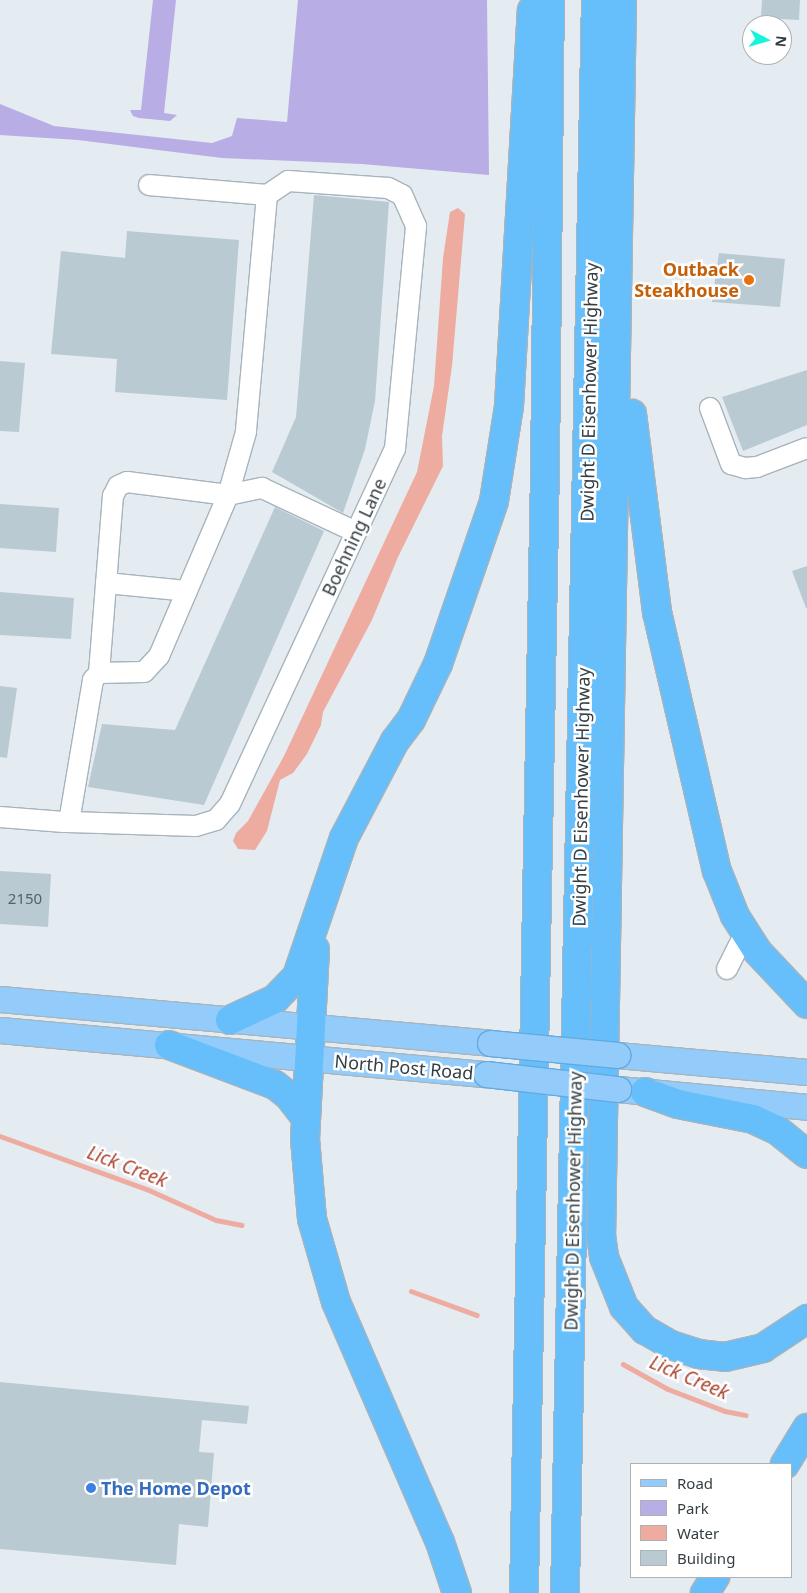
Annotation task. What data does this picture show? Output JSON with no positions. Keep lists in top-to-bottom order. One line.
{"streets":{"highway":["Dwight D Eisenhower Highway"],"main road":["North Post Road"],"street":["Boehning Lane"]},"water":["Lick Creek"],"places":["Outback Steakhouse","The Home Depot"],"house_numbers":["2150"],"legend":["Road","Park","Water","Building"],"north":"right"}
